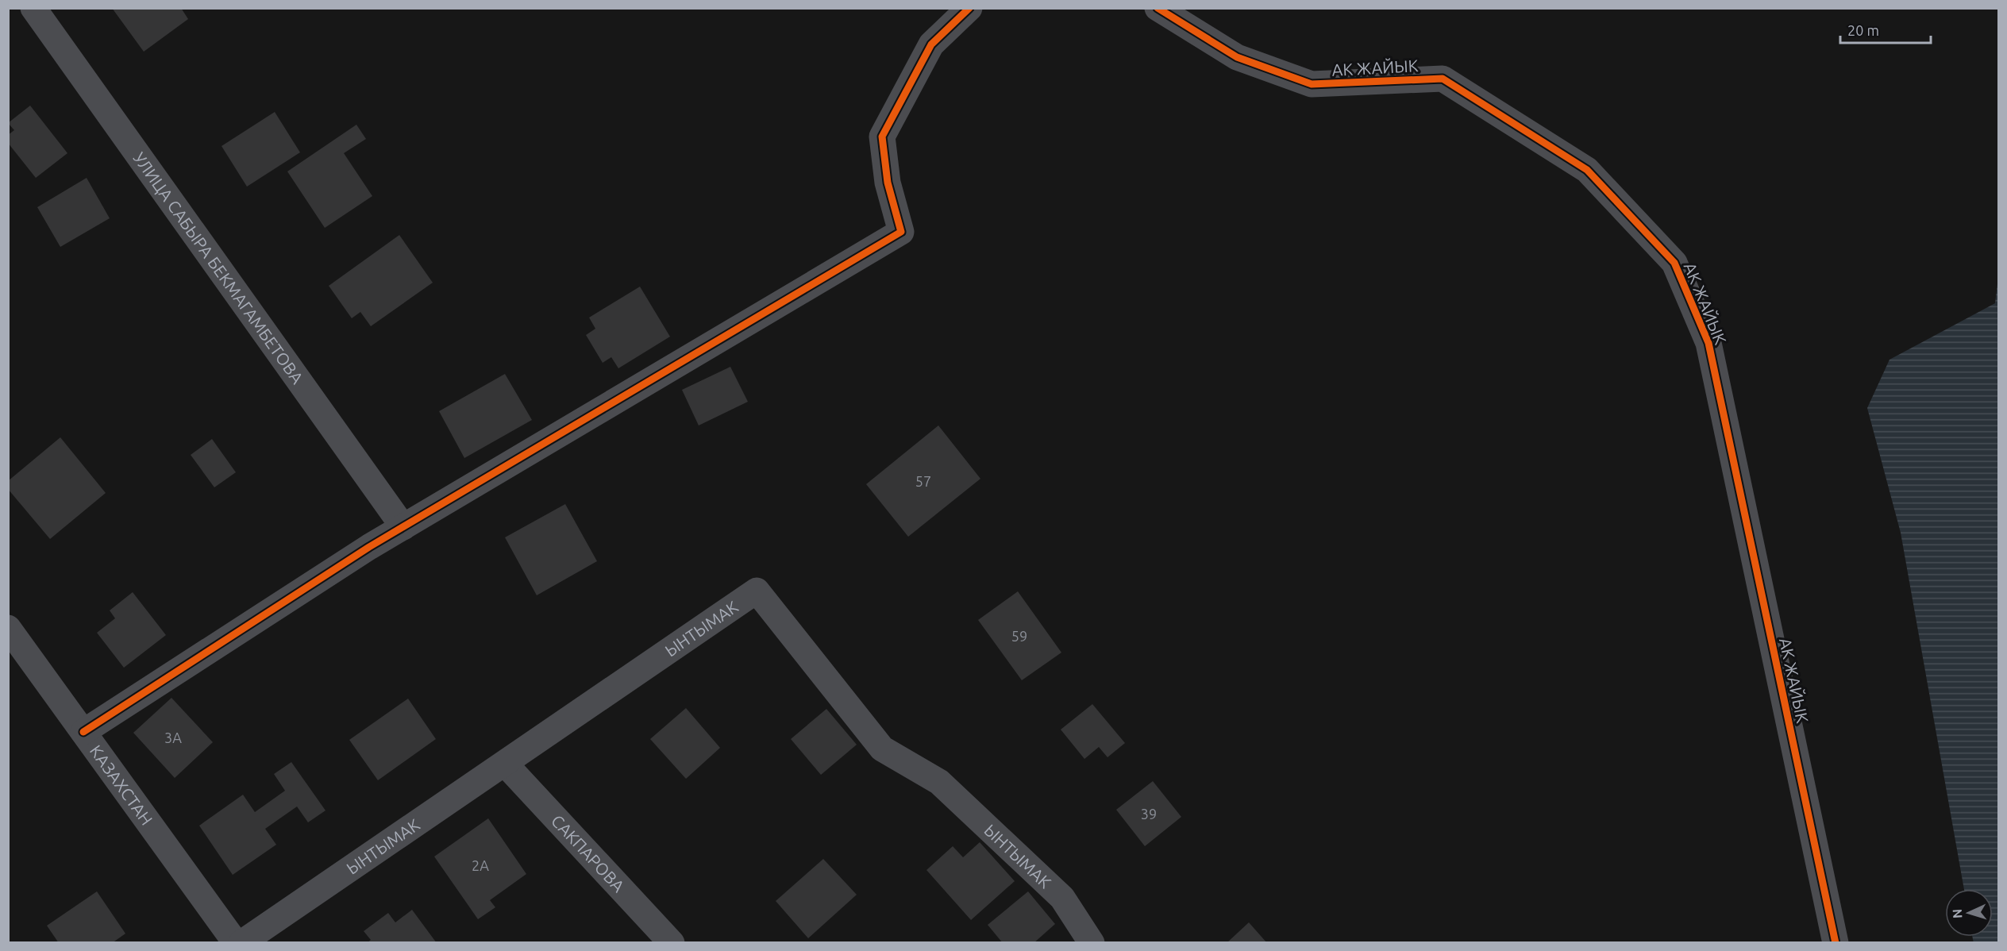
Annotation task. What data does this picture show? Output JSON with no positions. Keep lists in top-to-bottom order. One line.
{"streets":{"street":["АК ЖАЙЫК","УЛИЦА САБЫРА БЕКМАГАМБЕТОВА","ЫНТЫМАК","КАЗАХСТАН","САКПАРОВА"]},"crossings":[["ЫНТЫМАК","САКПАРОВА"]],"house_numbers":["57","59","3А","39","2А"],"scale_bar":"20 m","north":"left"}
